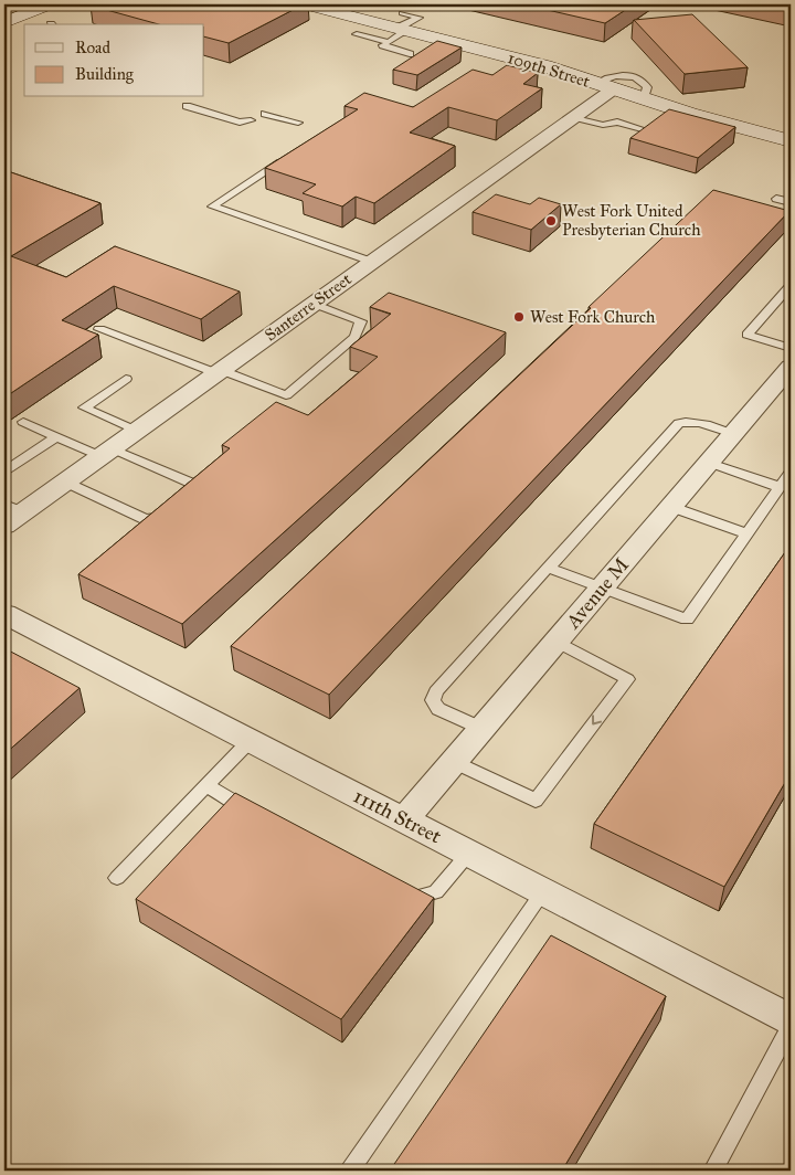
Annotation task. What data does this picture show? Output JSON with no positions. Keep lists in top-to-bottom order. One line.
{"streets":{"street":["109th Street","Santerre Street","Avenue M","111th Street"]},"crossings":[["109th Street","Santerre Street"],["Avenue M","111th Street"]],"places":["West Fork United Presbyterian Church","West Fork Church"],"legend":["Road","Building"]}
